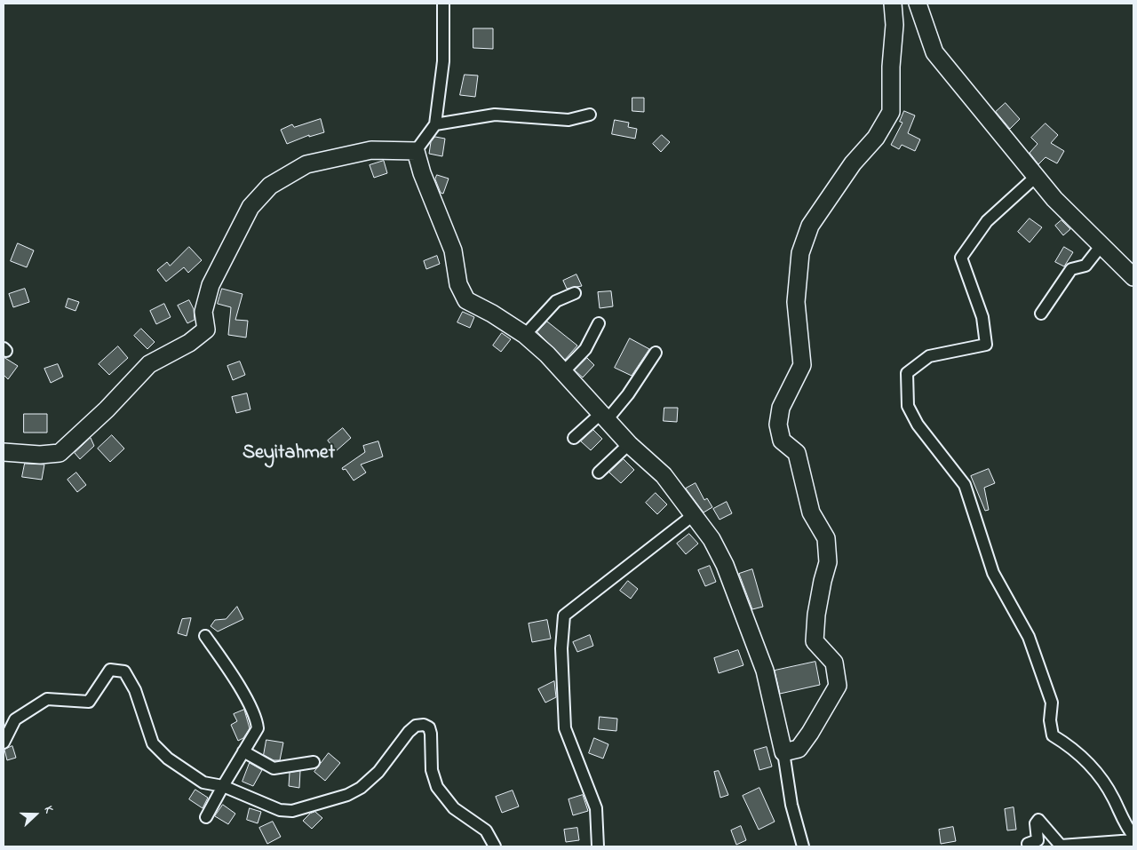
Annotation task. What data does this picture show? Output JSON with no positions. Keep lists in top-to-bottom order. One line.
{"districts":["Seyitahmet"],"north":"right"}
